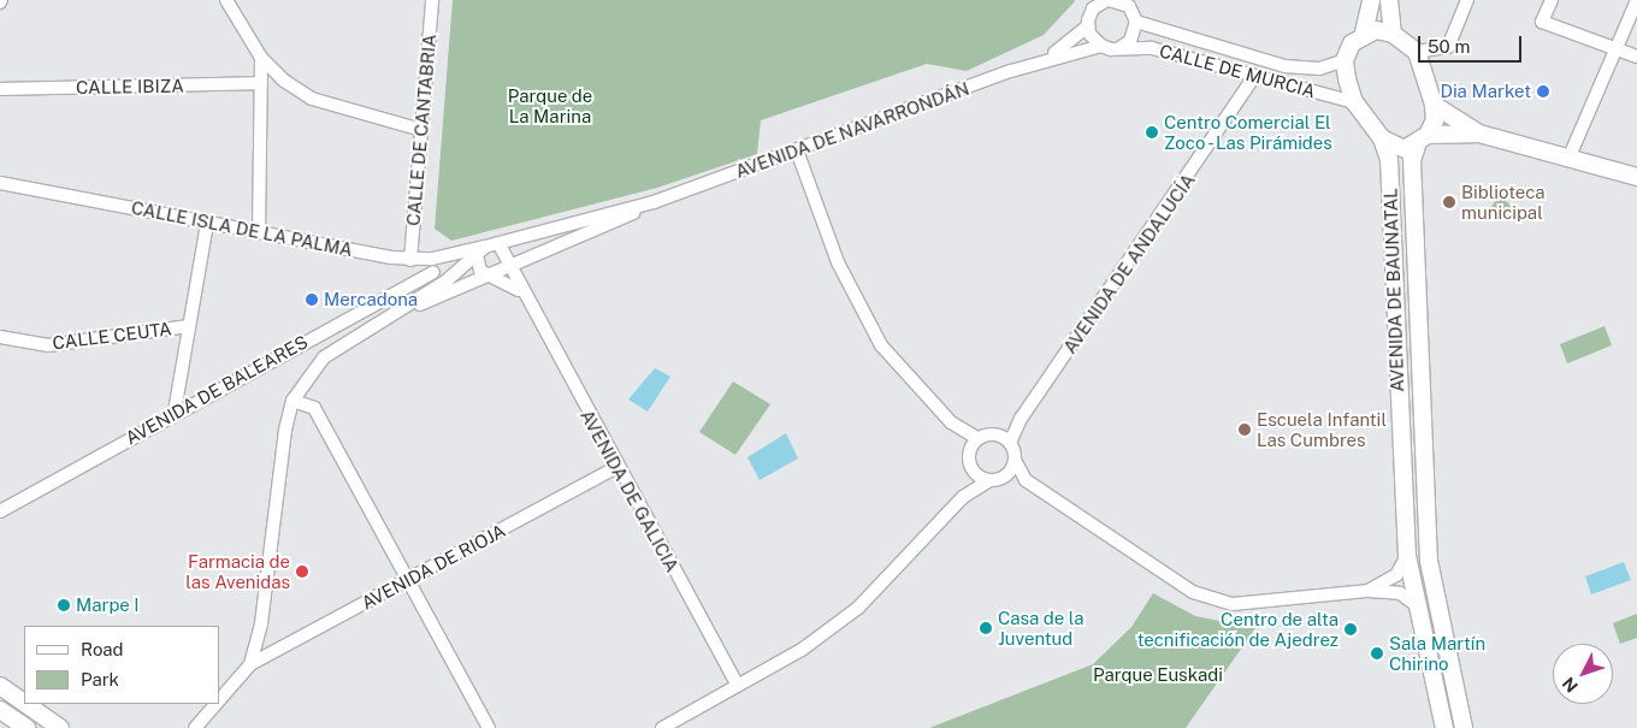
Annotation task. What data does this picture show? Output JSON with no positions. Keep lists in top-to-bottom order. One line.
{"streets":{"main road":["AVENIDA DE BAUNATAL"],"street":["CALLE DE MURCIA","CALLE IBIZA","CALLE DE CANTABRIA","AVENIDA DE NAVARRONDÁN","CALLE ISLA DE LA PALMA","AVENIDA DE ANDALUCÍA","CALLE CEUTA","AVENIDA DE BALEARES","AVENIDA DE GALICIA","AVENIDA DE RIOJA"]},"crossings":[["CALLE DE MURCIA","AVENIDA DE NAVARRONDÁN"],["CALLE DE MURCIA","AVENIDA DE ANDALUCÍA"],["CALLE DE MURCIA","AVENIDA DE BAUNATAL"],["CALLE DE CANTABRIA","CALLE ISLA DE LA PALMA"],["AVENIDA DE NAVARRONDÁN","CALLE ISLA DE LA PALMA"],["AVENIDA DE NAVARRONDÁN","AVENIDA DE GALICIA"],["AVENIDA DE NAVARRONDÁN","AVENIDA DE RIOJA"],["AVENIDA DE GALICIA","AVENIDA DE RIOJA"]],"parks":["Parque de La Marina","Parque Euskadi"],"places":["Dia Market","Centro Comercial El Zoco - Las Pirámides","Biblioteca municipal","Mercadona","Escuela Infantil Las Cumbres","Farmacia de las Avenidas","Marpe I","Casa de la Juventud","Centro de alta tecnificación de Ajedrez","Sala Martín Chirino"],"legend":["Road","Park"],"scale_bar":"50 m","north":"bottom left"}
